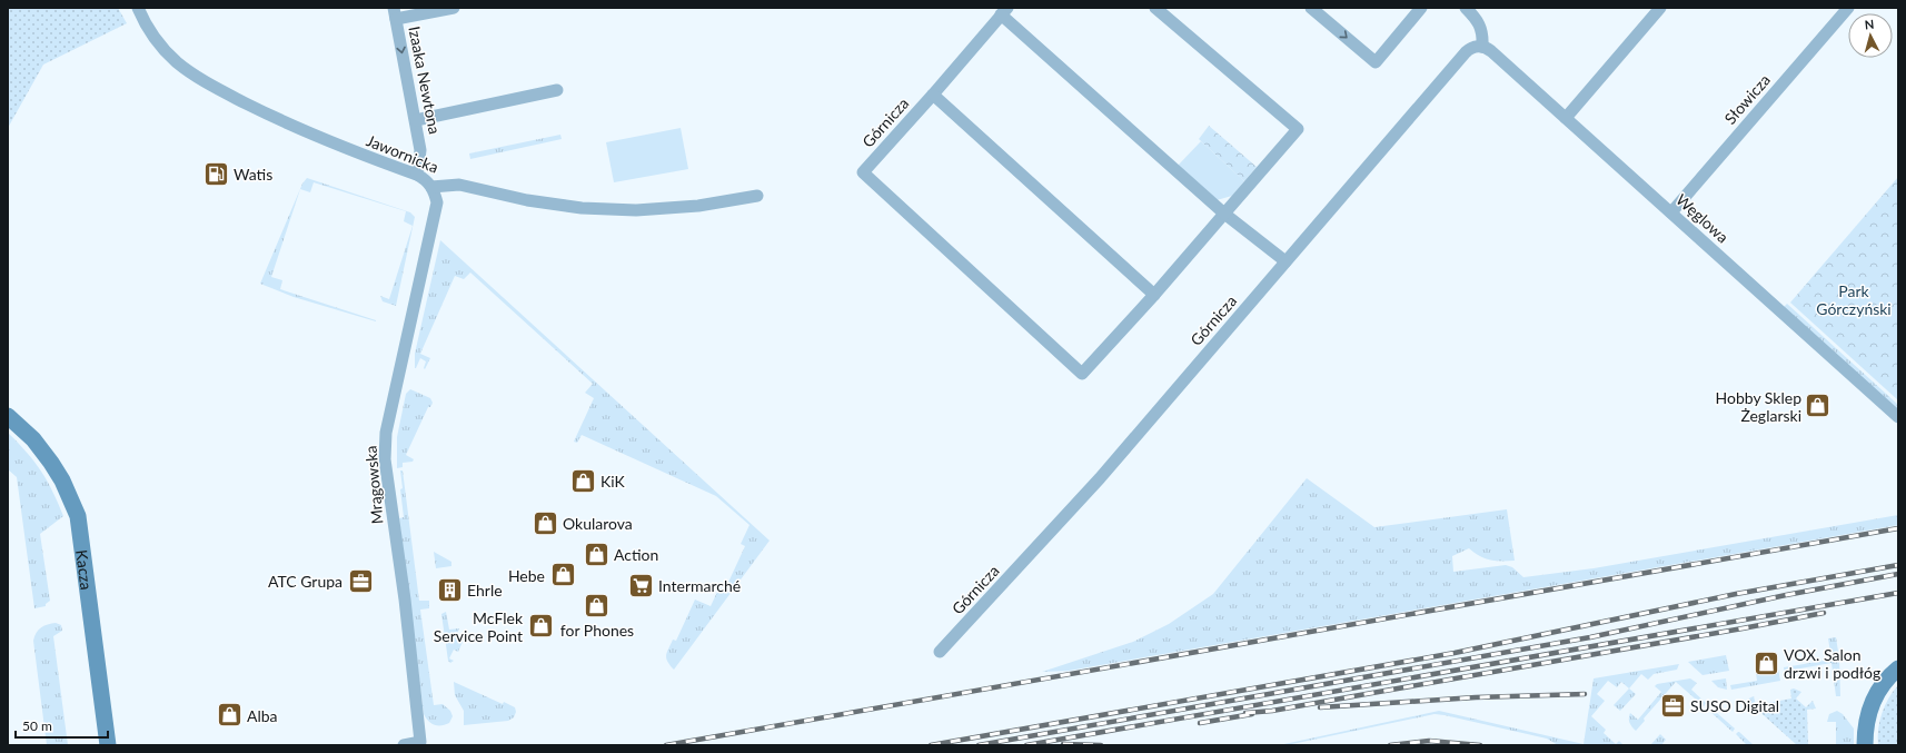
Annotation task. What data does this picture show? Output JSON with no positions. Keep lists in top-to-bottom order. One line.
{"streets":{"street":["Izaaka Newtona","Słowicza","Górnicza","Jawornicka","Węglowa","Mrągowska","Kacza"]},"crossings":[["Izaaka Newtona","Jawornicka"],["Słowicza","Węglowa"],["Górnicza","Węglowa"],["Jawornicka","Mrągowska"]],"one_way":["Izaaka Newtona"],"parks":["Park Górczyński"],"places":{"fuel station":["Watis"],"shop":["Hobby Sklep Żeglarski","KiK","Okularova","Action","Hebe","for Phones","McFlek Service Point","VOX. Salon drzwi i podłóg","Alba"],"office":["ATC Grupa","SUSO Digital"],"supermarket":["Intermarché"],"building":["Ehrle"]},"scale_bar":"50 m","north":"top"}
